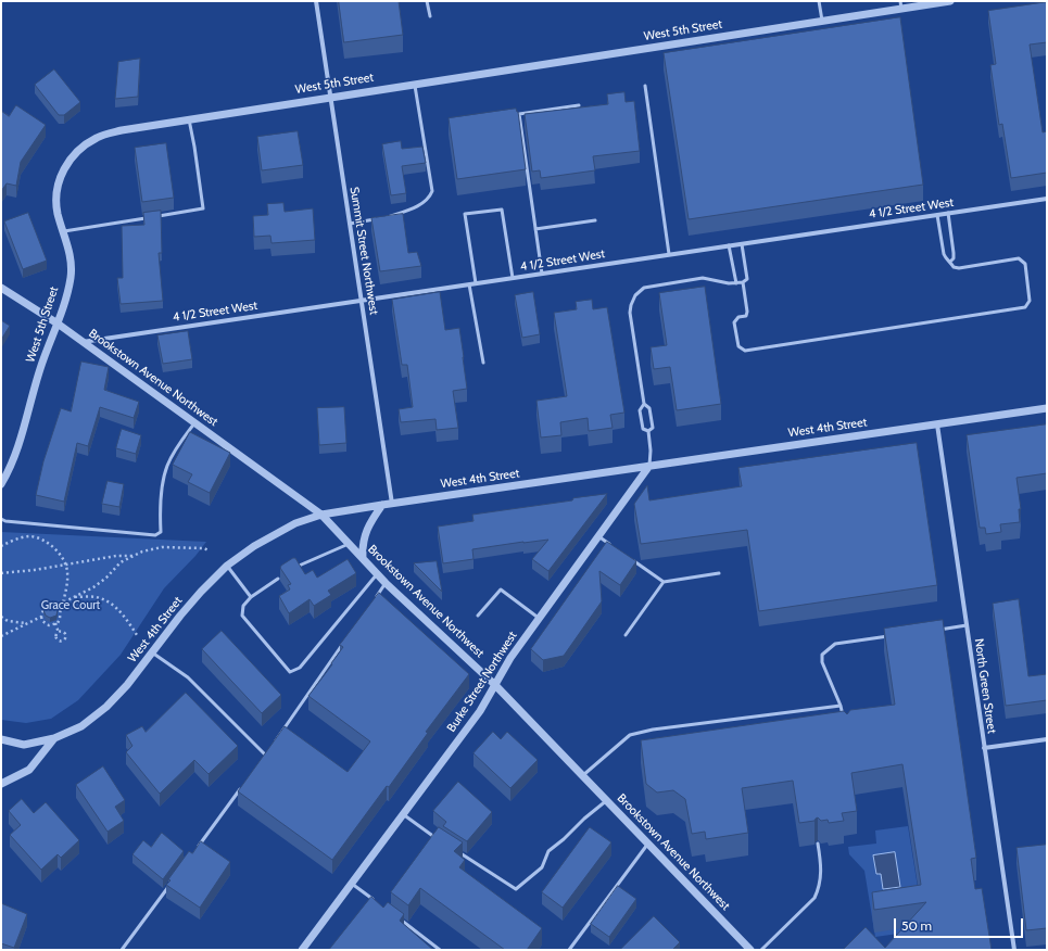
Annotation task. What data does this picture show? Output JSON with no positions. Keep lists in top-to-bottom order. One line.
{"streets":{"street":["West 5th Street","4 1/2 Street West","Summit Street Northwest","Brookstown Avenue Northwest","West 4th Street","Burke Street Northwest","North Green Street"]},"crossings":[["West 5th Street","Summit Street Northwest"],["West 5th Street","Brookstown Avenue Northwest"],["4 1/2 Street West","Summit Street Northwest"],["4 1/2 Street West","Brookstown Avenue Northwest"],["Summit Street Northwest","West 4th Street"],["Brookstown Avenue Northwest","West 4th Street"],["Brookstown Avenue Northwest","Burke Street Northwest"],["West 4th Street","Burke Street Northwest"],["West 4th Street","North Green Street"]],"parks":["Grace Court"],"scale_bar":"50 m"}
